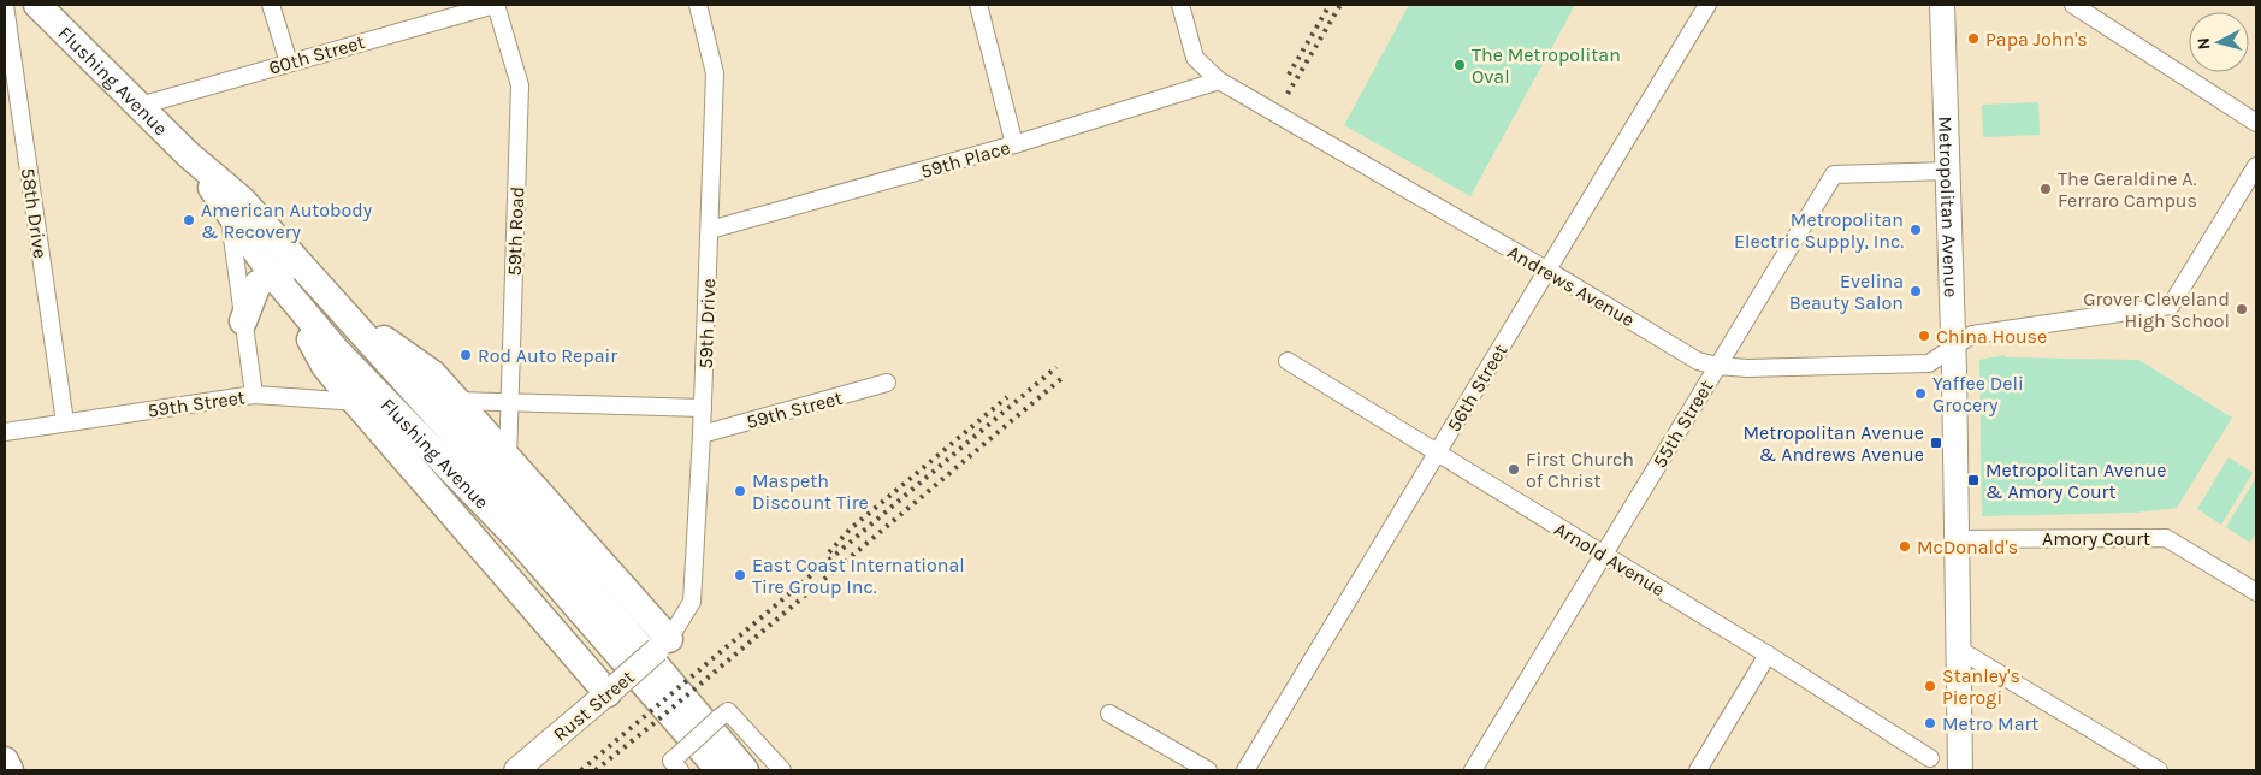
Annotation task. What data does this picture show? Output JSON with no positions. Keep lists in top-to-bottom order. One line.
{"streets":{"main road":["Flushing Avenue","Metropolitan Avenue","Rust Street"],"street":["60th Street","59th Place","58th Drive","59th Road","Andrews Avenue","59th Drive","56th Street","59th Street","55th Street","Amory Court","Arnold Avenue"]},"crossings":[["60th Street","Flushing Avenue"],["60th Street","59th Road"],["Flushing Avenue","59th Street"],["59th Place","Andrews Avenue"],["59th Place","59th Drive"],["Metropolitan Avenue","Andrews Avenue"],["Metropolitan Avenue","55th Street"],["Metropolitan Avenue","Amory Court"],["58th Drive","59th Street"],["Andrews Avenue","56th Street"],["Andrews Avenue","55th Street"],["59th Drive","59th Street"],["59th Drive","Rust Street"],["56th Street","Arnold Avenue"],["55th Street","Arnold Avenue"]],"places":{"other":["Papa John's","The Metropolitan Oval","The Geraldine A. Ferraro Campus","American Autobody & Recovery","Metropolitan Electric Supply, Inc.","Evelina Beauty Salon","Grover Cleveland High School","China House","Rod Auto Repair","Yaffee Deli Grocery","First Church of Christ","Maspeth Discount Tire","McDonald's","East Coast International Tire Group Inc.","Stanley's Pierogi","Metro Mart"],"transit":["Metropolitan Avenue & Andrews Avenue","Metropolitan Avenue & Amory Court"]},"north":"left"}
